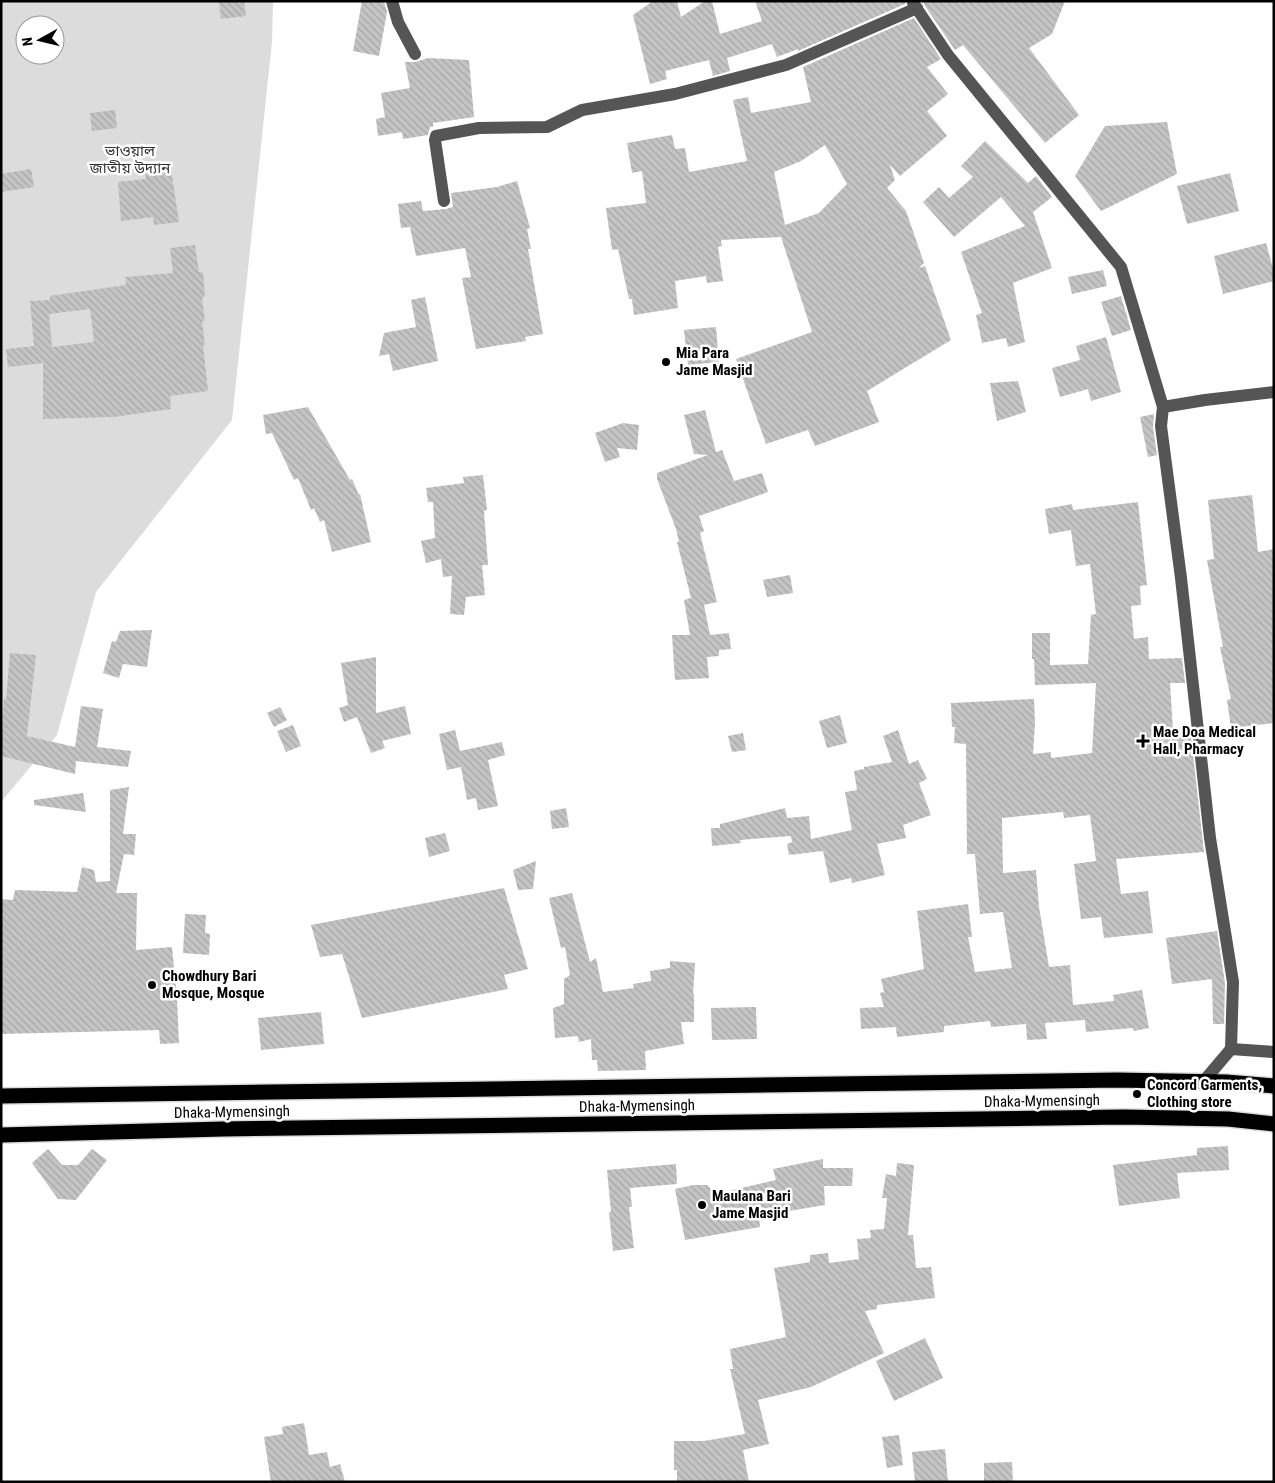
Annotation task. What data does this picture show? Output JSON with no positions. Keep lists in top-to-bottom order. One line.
{"streets":{"highway":["Dhaka-Mymensingh"]},"parks":["ভাওয়াল জাতীয় উদ্যান"],"places":{"other":["Mia Para Jame Masjid","Chowdhury Bari Mosque, Mosque","Concord Garments, Clothing store","Maulana Bari Jame Masjid"],"health":["Mae Doa Medical Hall, Pharmacy"]},"north":"left"}
